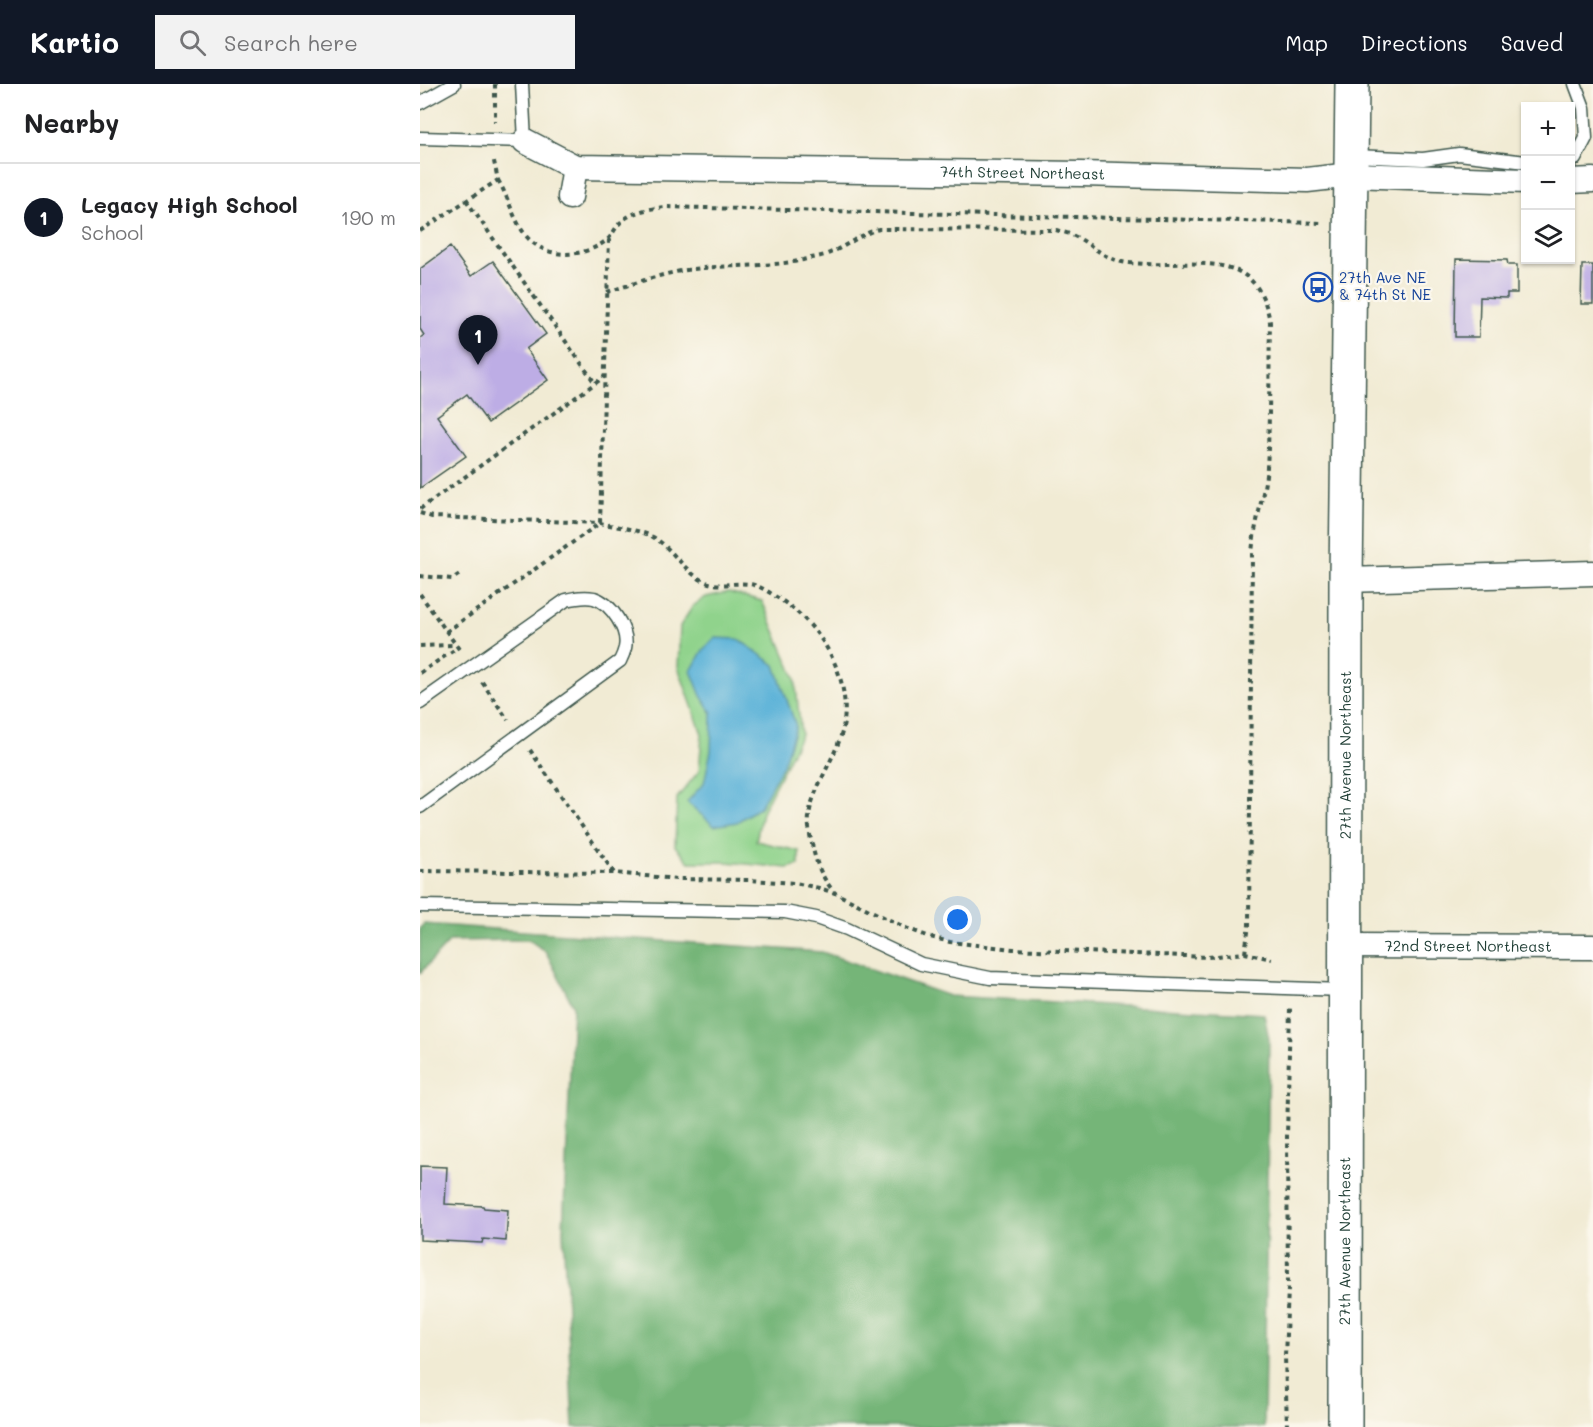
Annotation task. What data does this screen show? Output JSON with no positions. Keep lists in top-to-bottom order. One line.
{"streets":{"street":["74th Street Northeast","27th Avenue Northeast","72nd Street Northeast"]},"crossings":[["74th Street Northeast","27th Avenue Northeast"],["27th Avenue Northeast","72nd Street Northeast"]],"places":{"bus stop":["27th Ave NE & 74th St NE"]},"page":{"header":"Kartio","search":"Search here","nav":["Map","Directions","Saved"],"heading":"Nearby","map_buttons":["+","−"],"list":[{"mark":"1","name":"Legacy High School","note":"School","value":"190 m"}],"pins":"1"}}
